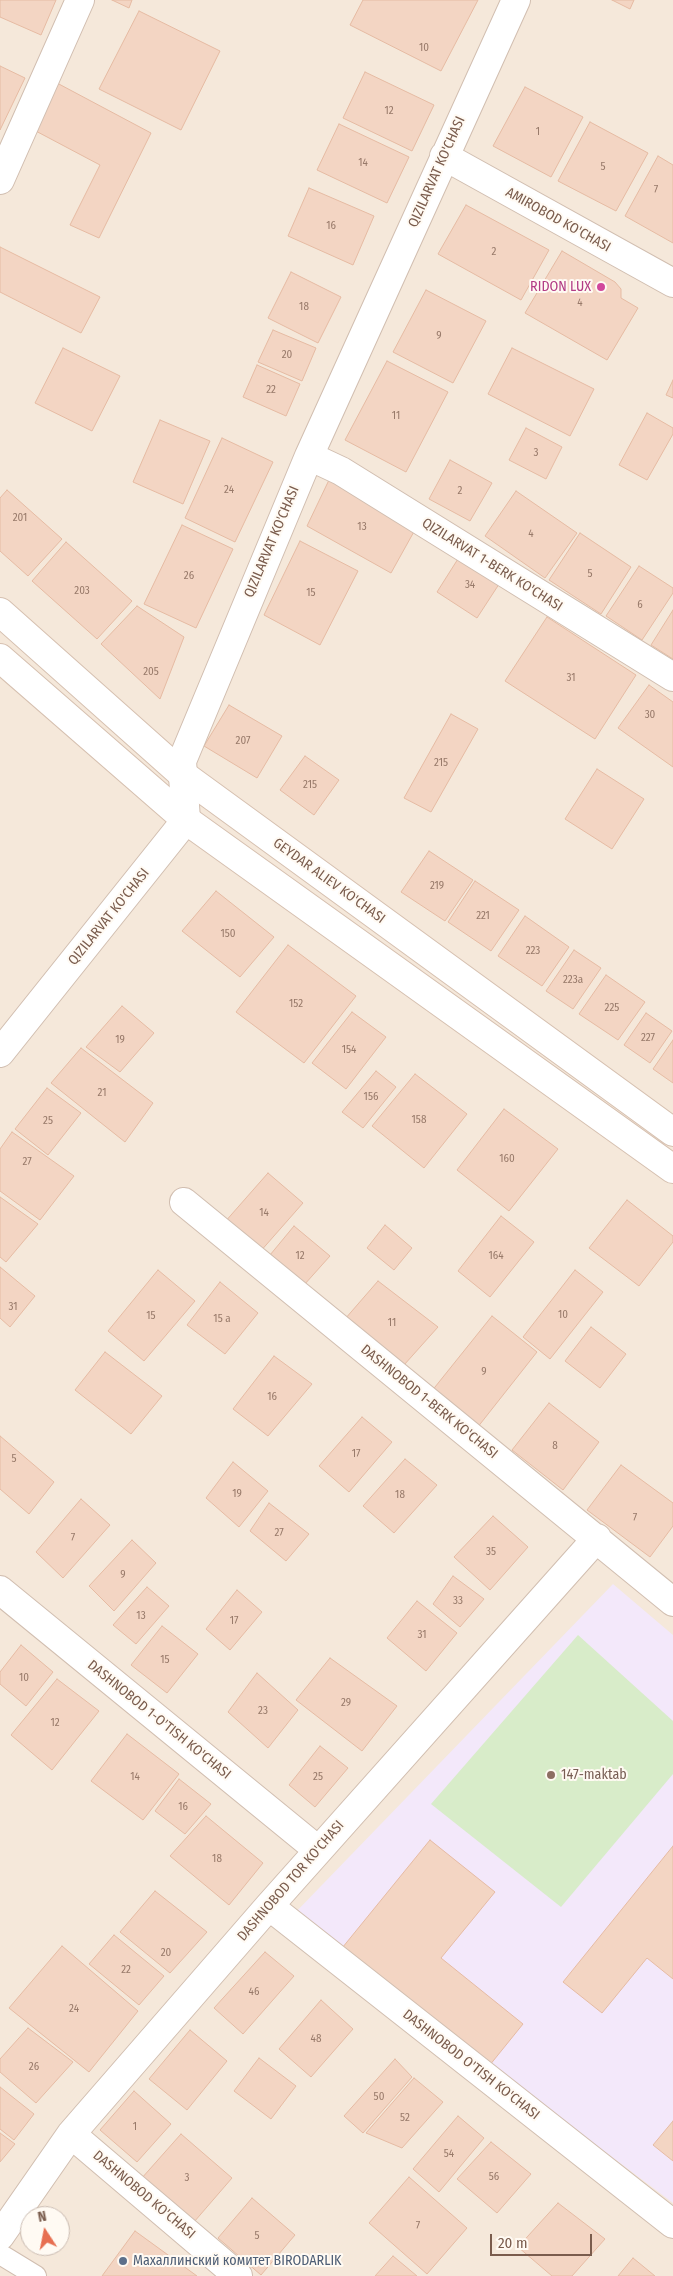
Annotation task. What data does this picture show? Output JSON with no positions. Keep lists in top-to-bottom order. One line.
{"streets":{"street":["QIZILARVAT KO'CHASI","AMIROBOD KO'CHASI","QIZILARVAT 1-BERK KO'CHASI","GEYDAR ALIEV KO'CHASI","DASHNOBOD 1-BERK KO'CHASI","DASHNOBOD 1-O'TISH KO'CHASI","DASHNOBOD TOR KO'CHASI","DASHNOBOD O'TISH KO'CHASI","DASHNOBOD KO'CHASI"]},"crossings":[["QIZILARVAT KO'CHASI","AMIROBOD KO'CHASI"],["QIZILARVAT KO'CHASI","QIZILARVAT 1-BERK KO'CHASI"],["QIZILARVAT KO'CHASI","GEYDAR ALIEV KO'CHASI"],["DASHNOBOD 1-BERK KO'CHASI","DASHNOBOD TOR KO'CHASI"],["DASHNOBOD 1-O'TISH KO'CHASI","DASHNOBOD TOR KO'CHASI"],["DASHNOBOD TOR KO'CHASI","DASHNOBOD O'TISH KO'CHASI"],["DASHNOBOD TOR KO'CHASI","DASHNOBOD KO'CHASI"]],"places":["RIDON LUX","147-maktab","Махаллинский комитет BIRODARLIK"],"house_numbers":["10","12","1","14","5","7","16","2","4","18","9","20","22","11","3","24","2","201","13","4","5","26","34","203","15","6","205","31","30","207","215","215","219","221","150","223","223a","152","225","227","19","154","21","156","158","25","160","27","14","12","164","31","10","15","15 а","11","9","16","8","17","5","19","18","7","27","7","35","9","33","13","17","31","15","10","29","23","12","14","25","16","18","20","22","46","24","48","26","50","52","1","54","56","3","7","5"],"scale_bar":"20 m","north":"top"}
